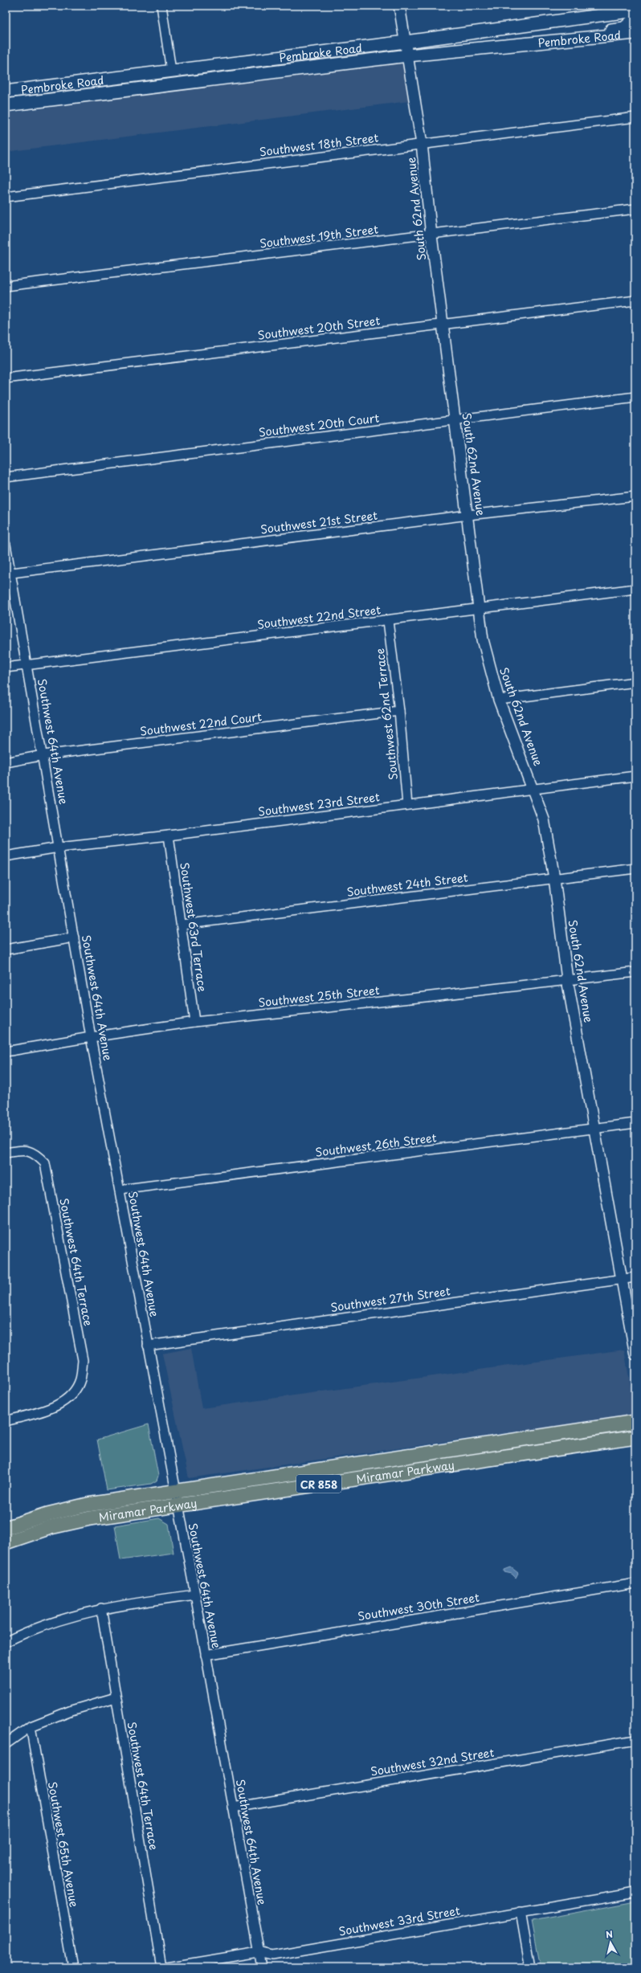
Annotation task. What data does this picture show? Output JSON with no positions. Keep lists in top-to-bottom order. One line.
{"streets":{"main road":["Pembroke Road","Miramar Parkway","CR 858"],"street":["Southwest 18th Street","South 62nd Avenue","Southwest 19th Street","Southwest 20th Street","Southwest 20th Court","Southwest 21st Street","Southwest 22nd Street","Southwest 62nd Terrace","Southwest 22nd Court","Southwest 64th Avenue","Southwest 23rd Street","Southwest 24th Street","Southwest 63rd Terrace","Southwest 25th Street","Southwest 26th Street","Southwest 64th Terrace","Southwest 27th Street","Southwest 30th Street","Southwest 32nd Street","Southwest 65th Avenue","Southwest 33rd Street"]},"crossings":[["Pembroke Road","South 62nd Avenue"],["Southwest 18th Street","South 62nd Avenue"],["South 62nd Avenue","Southwest 19th Street"],["South 62nd Avenue","Southwest 20th Street"],["South 62nd Avenue","Southwest 20th Court"],["South 62nd Avenue","Southwest 21st Street"],["South 62nd Avenue","Southwest 22nd Street"],["South 62nd Avenue","Southwest 23rd Street"],["South 62nd Avenue","Southwest 24th Street"],["South 62nd Avenue","Southwest 25th Street"],["South 62nd Avenue","Southwest 26th Street"],["South 62nd Avenue","Southwest 27th Street"],["Southwest 21st Street","Southwest 64th Avenue"],["Southwest 22nd Street","Southwest 62nd Terrace"],["Southwest 22nd Street","Southwest 64th Avenue"],["Southwest 62nd Terrace","Southwest 22nd Court"],["Southwest 62nd Terrace","Southwest 23rd Street"],["Southwest 22nd Court","Southwest 64th Avenue"],["Southwest 64th Avenue","Southwest 23rd Street"],["Southwest 64th Avenue","Southwest 25th Street"],["Southwest 64th Avenue","Southwest 26th Street"],["Southwest 64th Avenue","Southwest 27th Street"],["Southwest 64th Avenue","Miramar Parkway"],["Southwest 64th Avenue","Southwest 30th Street"],["Southwest 64th Avenue","Southwest 32nd Street"],["Southwest 64th Avenue","Southwest 33rd Street"],["Southwest 23rd Street","Southwest 63rd Terrace"],["Southwest 24th Street","Southwest 63rd Terrace"],["Southwest 63rd Terrace","Southwest 25th Street"]],"north":"top"}
